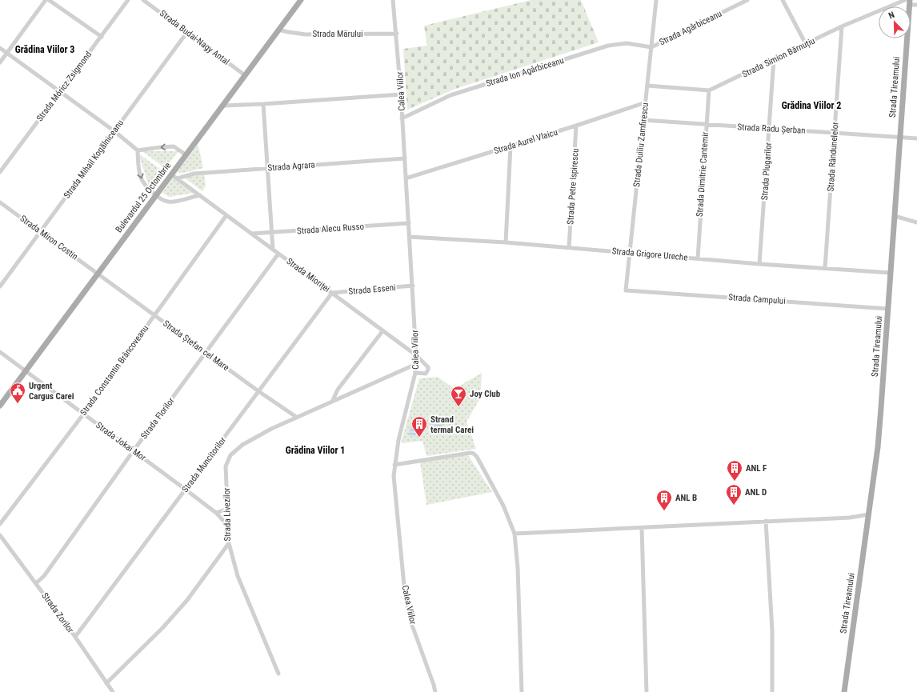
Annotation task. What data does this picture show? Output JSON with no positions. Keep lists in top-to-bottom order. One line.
{"streets":{"main road":["Strada Tireamului","Bulevardul 25 Octombrie"],"street":["Strada Agârbiceanu","Strada Mărului","Strada Budai-Nagy Antal","Strada Simion Bărnuțiu","Strada Ion Agârbiceanu","Strada Móricz Zsigmond","Calea Viilor","Strada Radu Șerban","Strada Aurel Vlaicu","Strada Duiliu Zamfirescu","Strada Rândunelelor","Strada Mihail Kogălniceanu","Strada Agrara","Strada Plugarilor","Strada Dimitrie Cantemir","Strada Petre Ispirescu","Strada Alecu Russo","Strada Miron Costin","Strada Grigore Ureche","Strada Mioriței","Strada Esseni","Strada Campului","Strada Ștefan cel Mare","Strada Constantin Brâncoveanu","Strada Florilor","Strada Jokai Mor","Strada Muncitorilor","Strada Livezilor","Strada Zorilor"]},"crossings":[["Strada Agârbiceanu","Strada Ion Agârbiceanu"],["Strada Agârbiceanu","Strada Duiliu Zamfirescu"],["Strada Mărului","Calea Viilor"],["Strada Mărului","Bulevardul 25 Octombrie"],["Strada Budai-Nagy Antal","Strada Mihail Kogălniceanu"],["Strada Budai-Nagy Antal","Bulevardul 25 Octombrie"],["Strada Simion Bărnuțiu","Strada Rândunelelor"],["Strada Simion Bărnuțiu","Strada Plugarilor"],["Strada Simion Bărnuțiu","Strada Dimitrie Cantemir"],["Strada Ion Agârbiceanu","Calea Viilor"],["Strada Ion Agârbiceanu","Strada Duiliu Zamfirescu"],["Strada Tireamului","Strada Radu Șerban"],["Strada Tireamului","Strada Grigore Ureche"],["Strada Tireamului","Strada Campului"],["Calea Viilor","Strada Aurel Vlaicu"],["Calea Viilor","Strada Agrara"],["Calea Viilor","Strada Alecu Russo"],["Calea Viilor","Strada Grigore Ureche"],["Calea Viilor","Strada Mioriței"],["Calea Viilor","Strada Esseni"],["Calea Viilor","Strada Livezilor"],["Strada Radu Șerban","Strada Duiliu Zamfirescu"],["Strada Radu Șerban","Strada Rândunelelor"],["Strada Radu Șerban","Strada Plugarilor"],["Strada Radu Șerban","Strada Dimitrie Cantemir"],["Strada Aurel Vlaicu","Strada Duiliu Zamfirescu"],["Strada Aurel Vlaicu","Strada Petre Ispirescu"],["Strada Duiliu Zamfirescu","Strada Grigore Ureche"],["Strada Duiliu Zamfirescu","Strada Campului"],["Strada Rândunelelor","Strada Grigore Ureche"],["Strada Mihail Kogălniceanu","Strada Miron Costin"],["Strada Agrara","Strada Mioriței"],["Strada Plugarilor","Strada Grigore Ureche"],["Strada Dimitrie Cantemir","Strada Grigore Ureche"],["Strada Petre Ispirescu","Strada Grigore Ureche"],["Bulevardul 25 Octombrie","Strada Miron Costin"],["Bulevardul 25 Octombrie","Strada Mioriței"],["Bulevardul 25 Octombrie","Strada Ștefan cel Mare"],["Bulevardul 25 Octombrie","Strada Jokai Mor"],["Strada Alecu Russo","Strada Mioriței"],["Strada Miron Costin","Strada Ștefan cel Mare"],["Strada Mioriței","Strada Esseni"],["Strada Mioriței","Strada Constantin Brâncoveanu"],["Strada Mioriței","Strada Florilor"],["Strada Mioriței","Strada Muncitorilor"],["Strada Esseni","Strada Muncitorilor"],["Strada Ștefan cel Mare","Strada Constantin Brâncoveanu"],["Strada Ștefan cel Mare","Strada Florilor"],["Strada Ștefan cel Mare","Strada Muncitorilor"],["Strada Ștefan cel Mare","Strada Livezilor"],["Strada Constantin Brâncoveanu","Strada Jokai Mor"],["Strada Florilor","Strada Jokai Mor"],["Strada Florilor","Strada Zorilor"],["Strada Jokai Mor","Strada Muncitorilor"],["Strada Jokai Mor","Strada Livezilor"],["Strada Muncitorilor","Strada Zorilor"],["Strada Livezilor","Strada Zorilor"]],"districts":["Grădina Viilor 3","Grădina Viilor 2","Grădina Viilor 1"],"places":{"public building":["Urgent Cargus Carei"],"bar":["Joy Club"],"building":["Strand termal Carei","ANL F","ANL D","ANL B"]},"north":"top left"}
